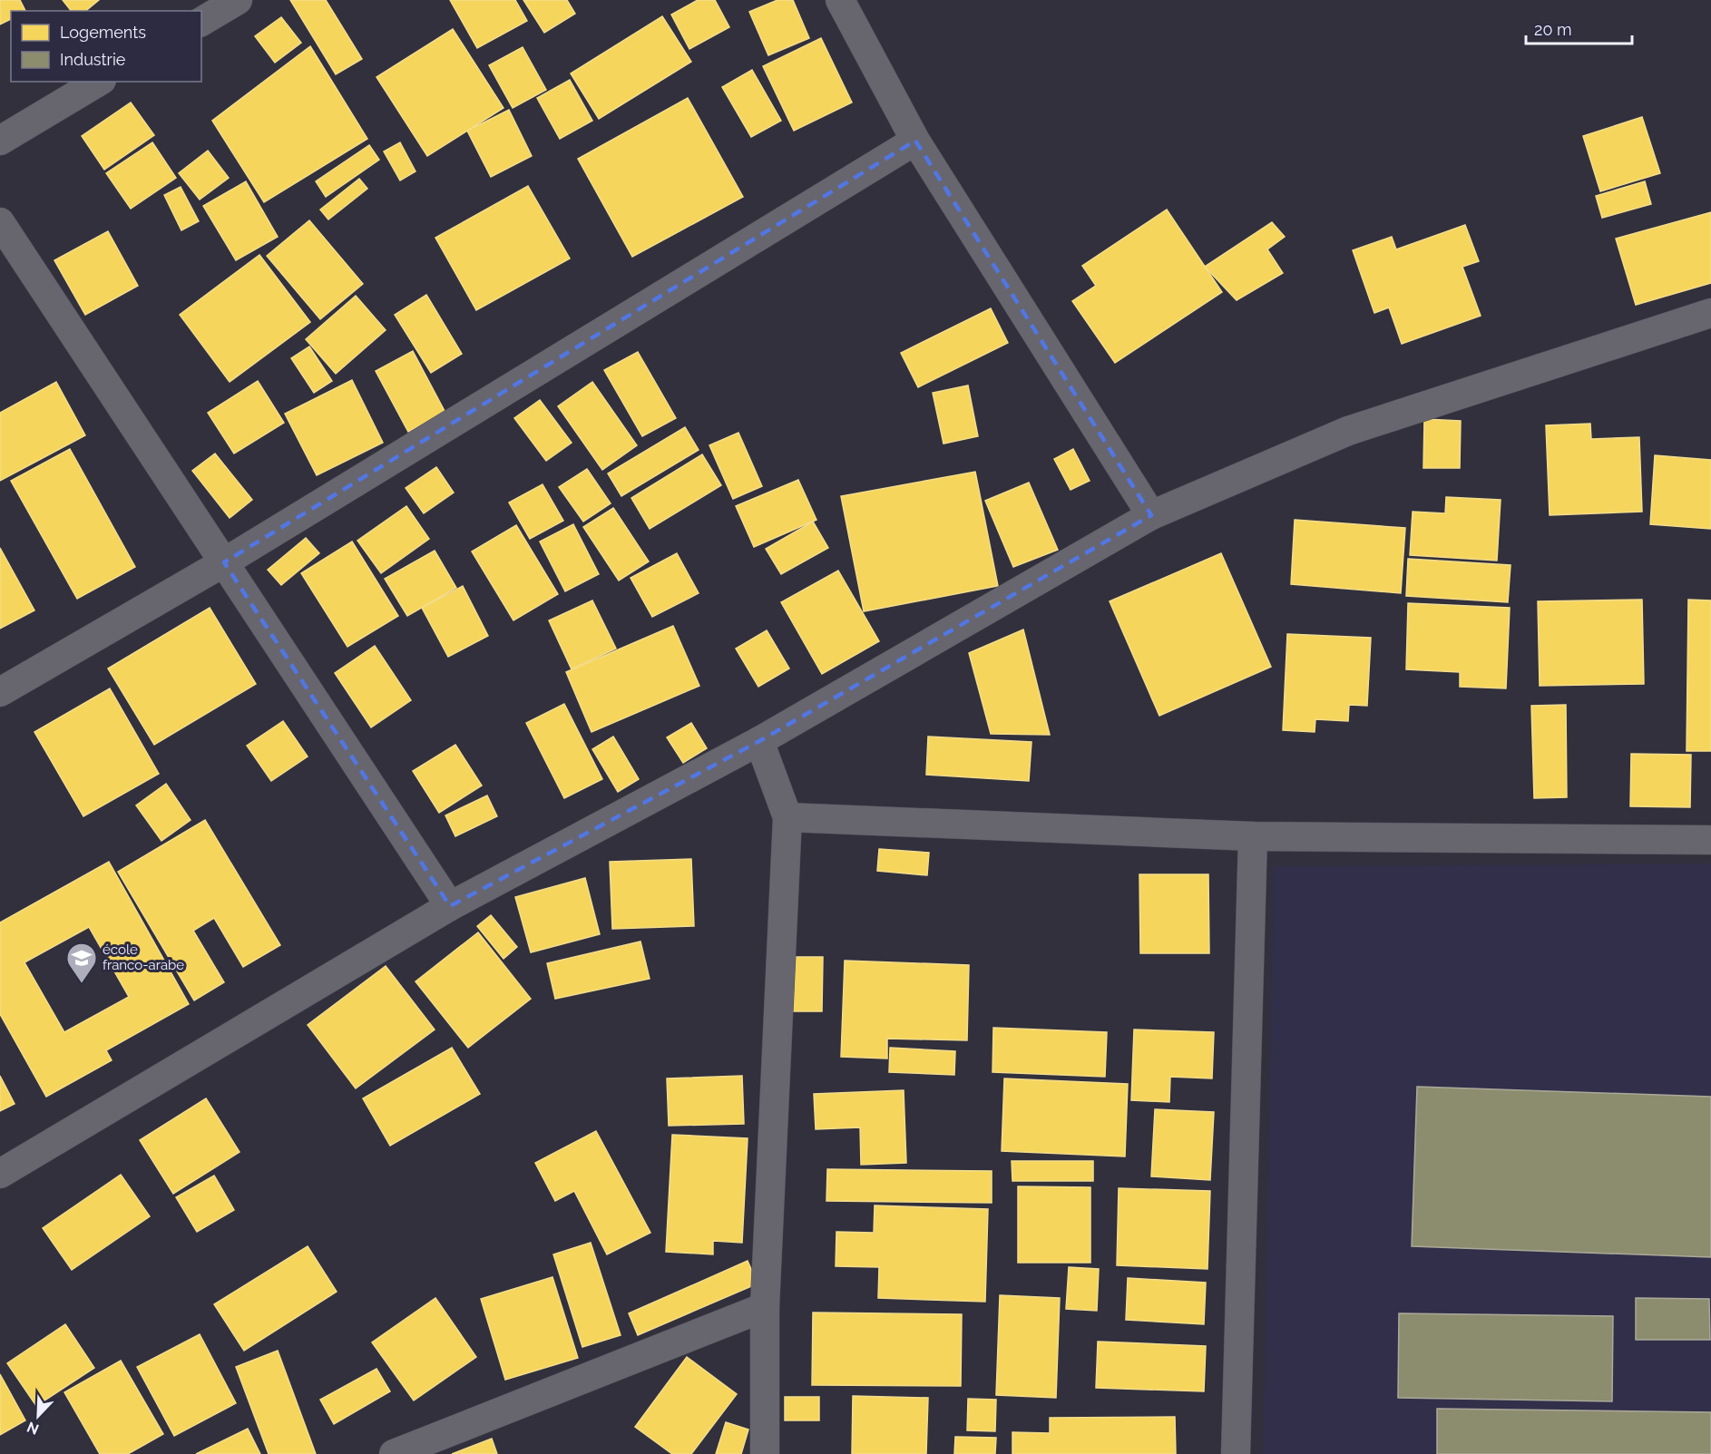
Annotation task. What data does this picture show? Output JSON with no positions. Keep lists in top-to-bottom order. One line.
{"places":{"school or university":["école franco-arabe"]},"legend":["Logements","Industrie"],"scale_bar":"20 m","north":"bottom left"}
